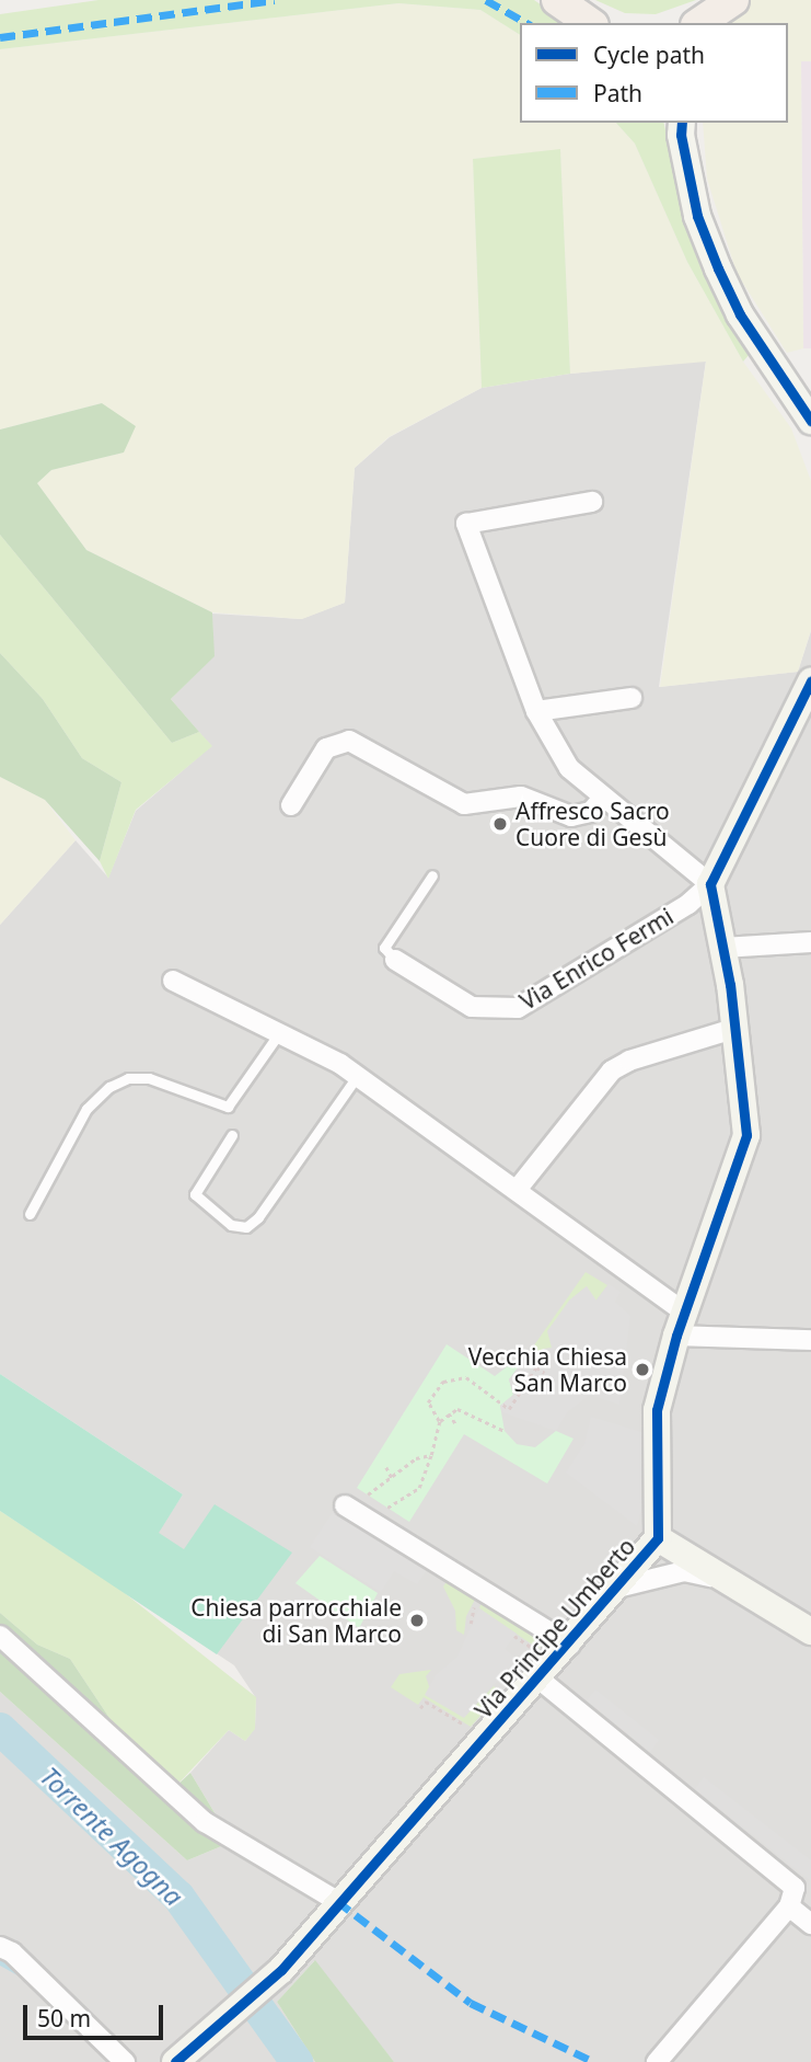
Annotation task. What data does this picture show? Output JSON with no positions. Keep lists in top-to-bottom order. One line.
{"streets":{"street":["Via Enrico Fermi","Via Principe Umberto"]},"crossings":[["Via Enrico Fermi","Via Principe Umberto"]],"water":["Torrente Agogna"],"places":["Affresco Sacro Cuore di Gesù","Vecchia Chiesa San Marco","Chiesa parrocchiale di San Marco"],"legend":["Cycle path","Path"],"scale_bar":"50 m"}
